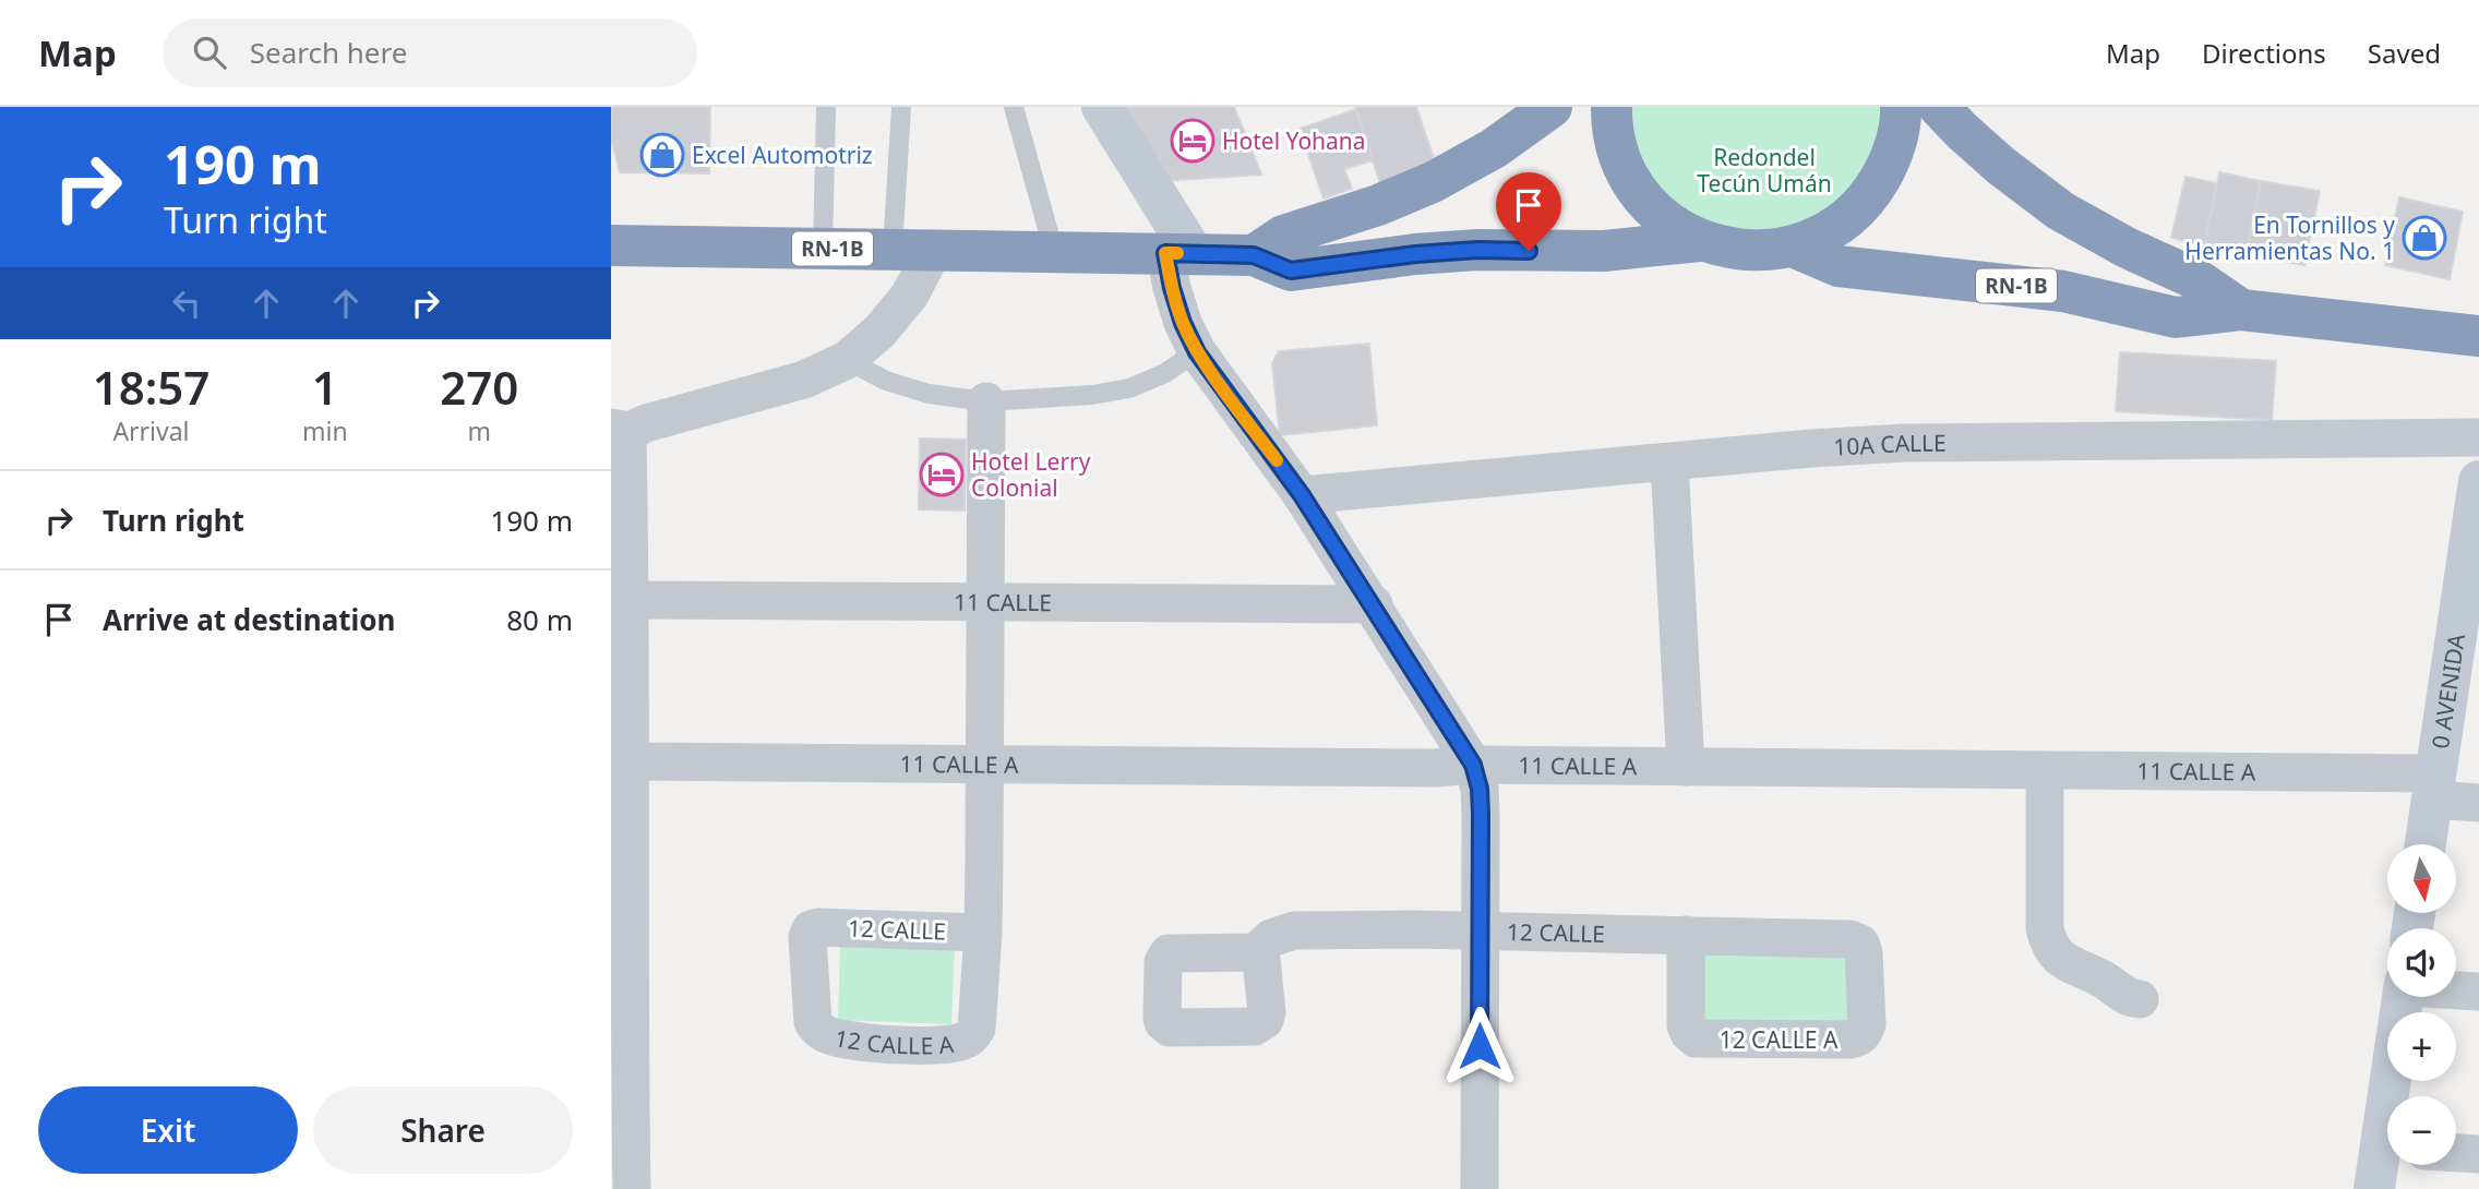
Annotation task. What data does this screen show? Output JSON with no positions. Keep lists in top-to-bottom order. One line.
{"streets":{"highway":["RN-1B"],"street":["10A CALLE","11 CALLE","0 AVENIDA","11 CALLE A","12 CALLE","12 CALLE A"]},"crossings":[["0 AVENIDA","11 CALLE A"],["12 CALLE","12 CALLE A"]],"parks":["Redondel Tecún Umán"],"places":{"hotel":["Hotel Yohana","Hotel Lerry Colonial"],"shop":["Excel Automotriz","En Tornillos y Herramientas No. 1"]},"north":"bottom","page":{"header":"Map","search":"Search here","nav":["Map","Directions","Saved"],"turn":["190 m","Turn right"],"eta":["18:57","Arrival","1","min","270","m"],"list":[{"name":"Turn right","value":"190 m"},{"name":"Arrive at destination","value":"80 m"}],"map_buttons":["+","−"],"buttons":["Exit","Share"]}}
